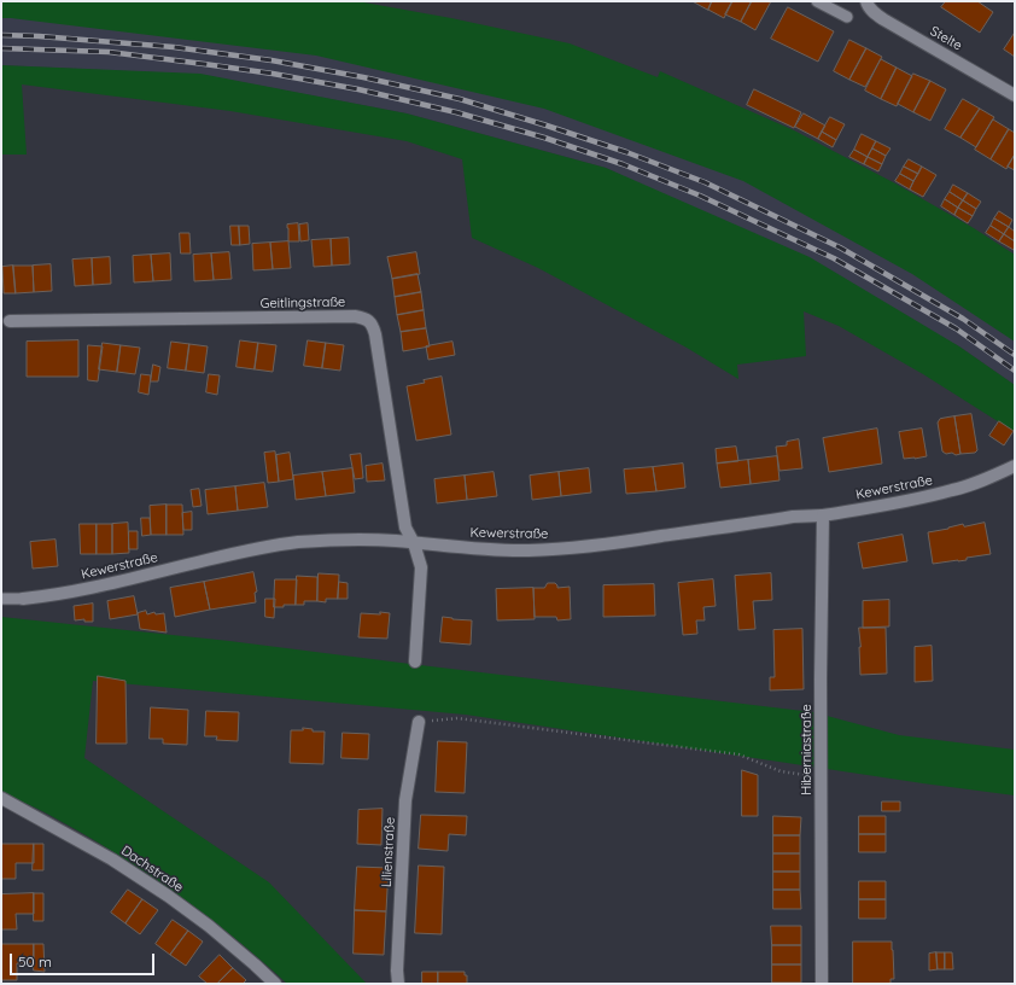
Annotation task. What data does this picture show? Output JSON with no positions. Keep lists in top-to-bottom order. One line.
{"streets":{"street":["Stelte","Geitlingstraße","Kewerstraße","Hiberniastraße","Lilienstraße","Dachstraße"]},"crossings":[["Geitlingstraße","Kewerstraße"],["Kewerstraße","Hiberniastraße"]],"scale_bar":"50 m"}
